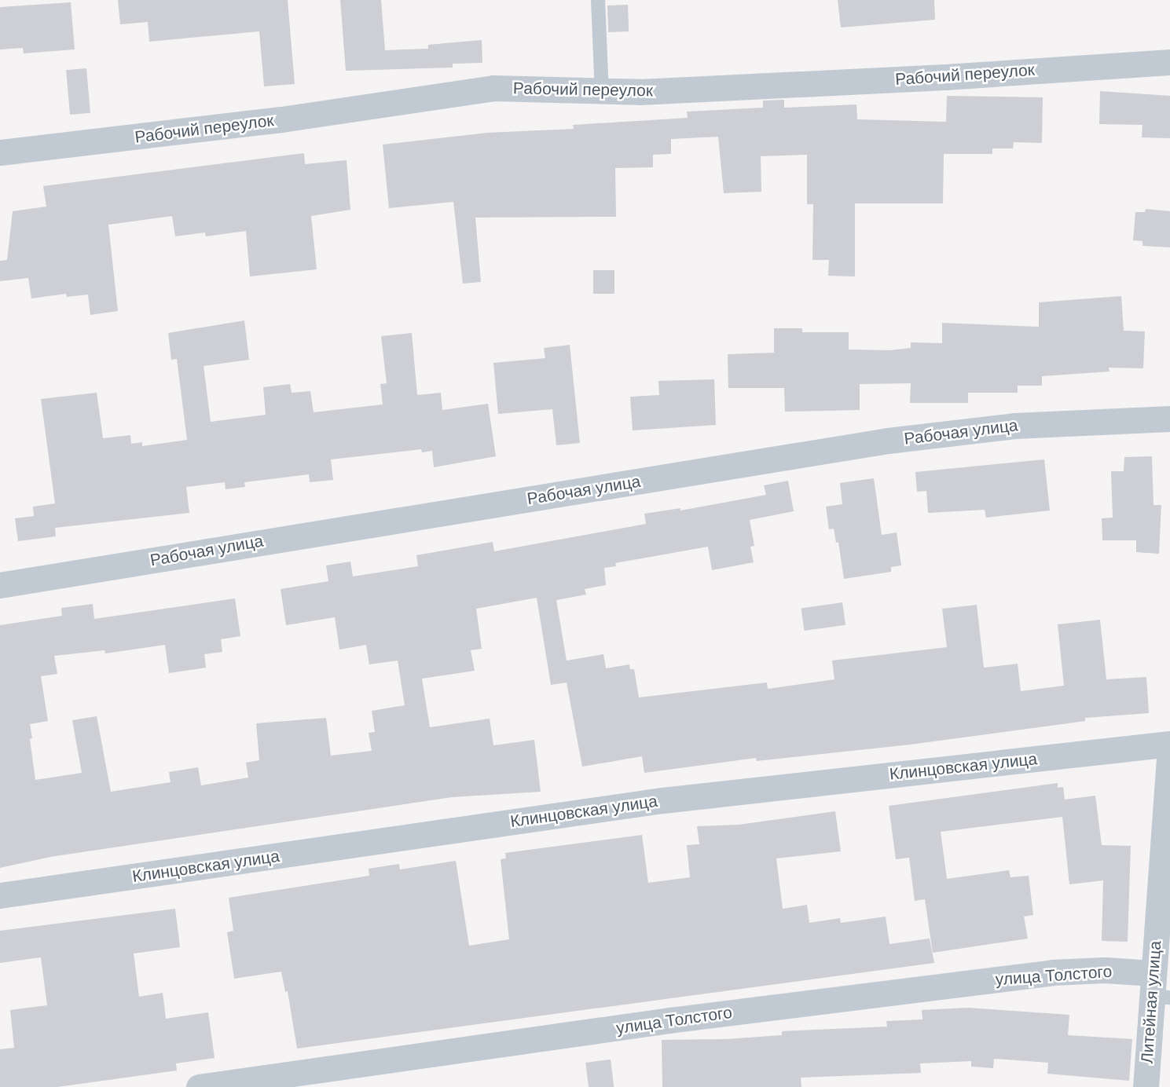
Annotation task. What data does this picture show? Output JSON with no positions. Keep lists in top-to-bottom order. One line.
{"streets":{"street":["Рабочий переулок","Рабочая улица","Клинцовская улица","улица Толстого","Литейная улица"]},"crossings":[["улица Толстого","Литейная улица"]]}
